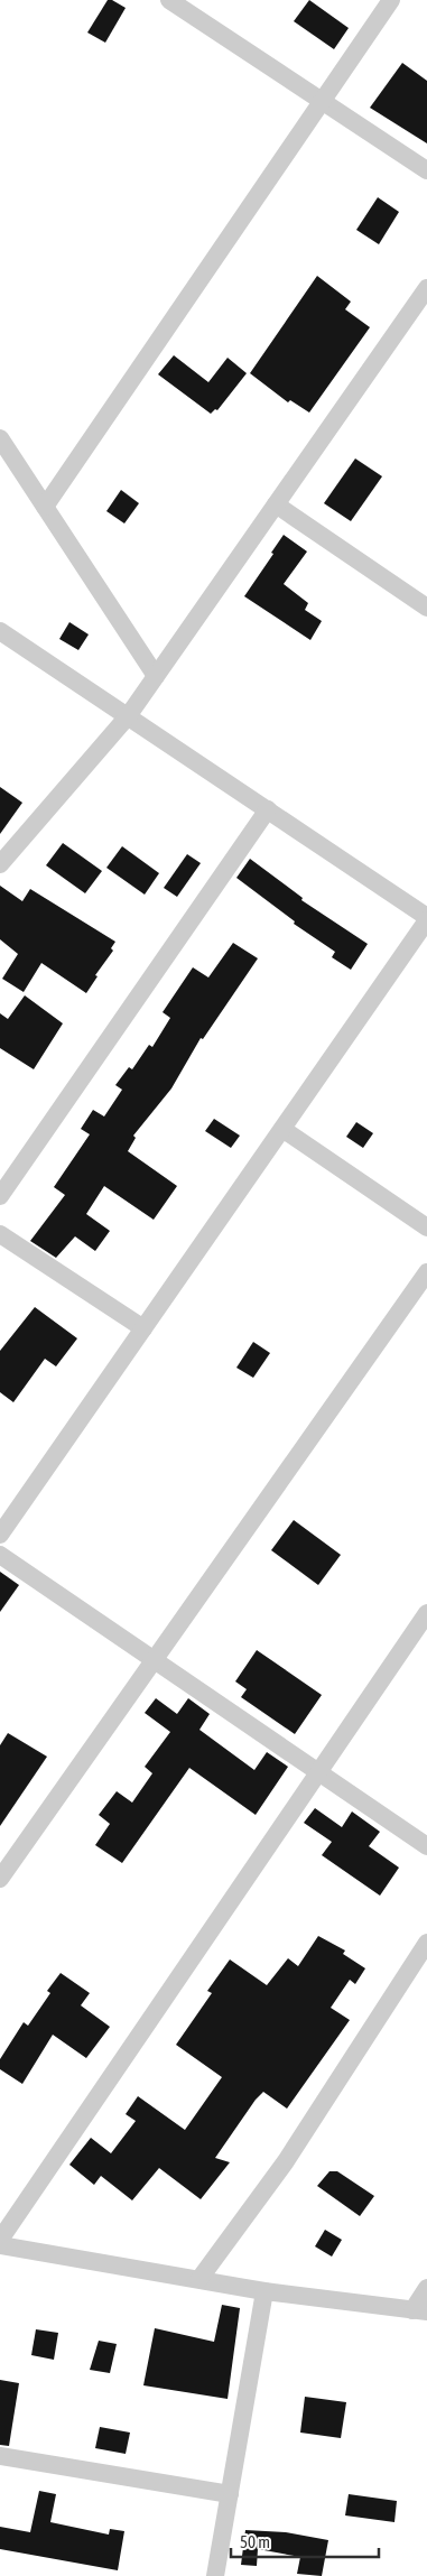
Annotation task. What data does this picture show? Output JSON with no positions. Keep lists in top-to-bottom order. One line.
{"scale_bar":"50 m"}
